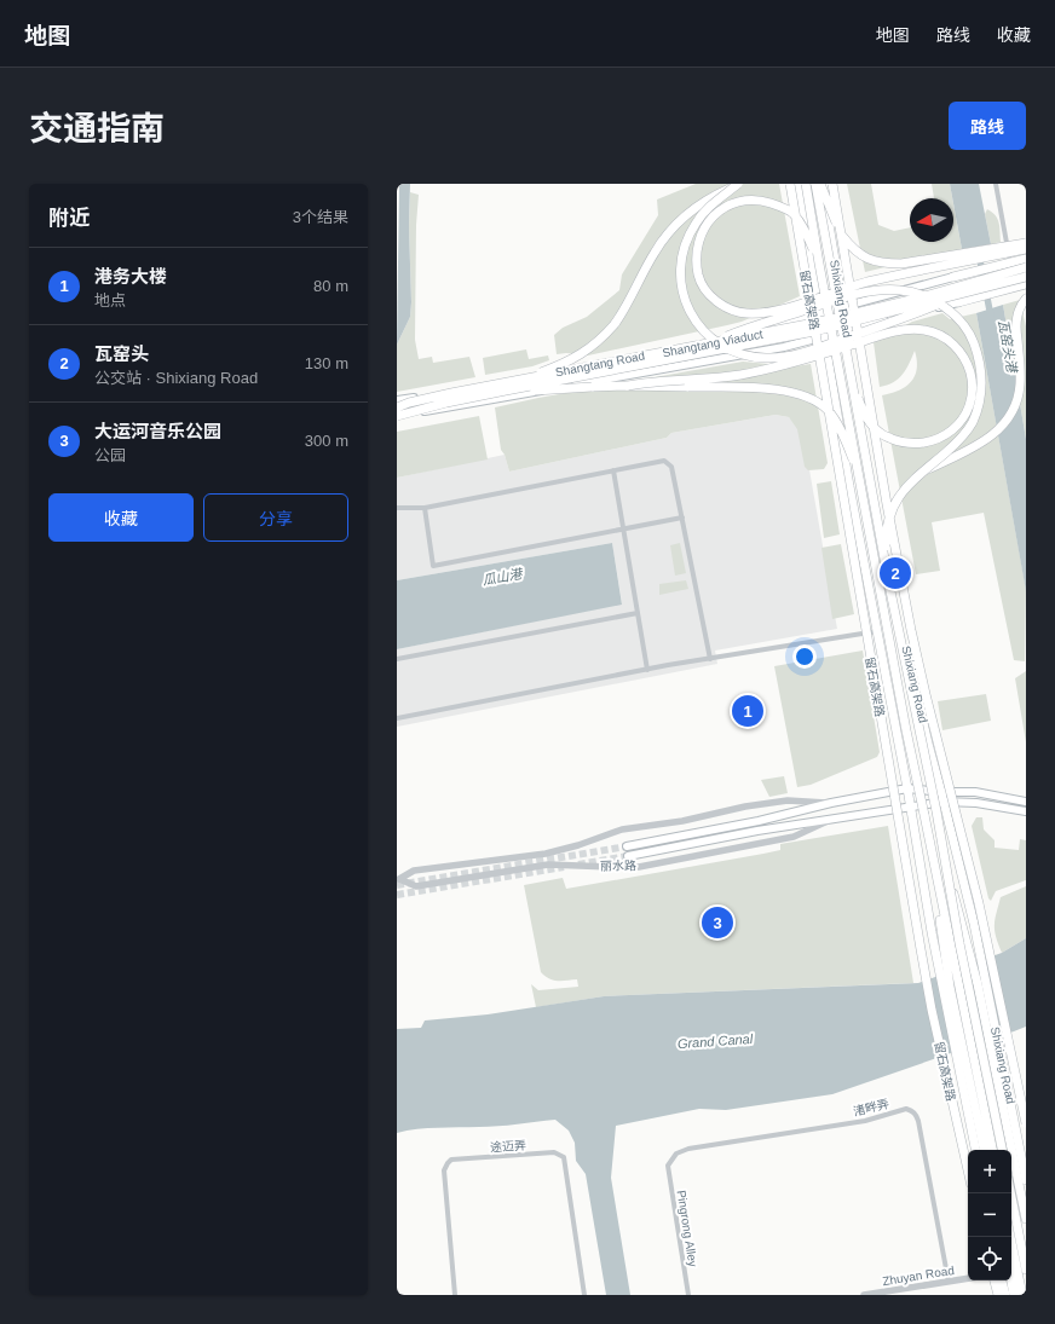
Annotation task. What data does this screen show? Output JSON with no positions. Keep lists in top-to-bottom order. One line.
{"streets":{"main road":["Shixiang Road","留石高架路","Shangtang Viaduct","Shangtang Road","丽水路"],"street":["渚畔弄","途迈弄","Pingrong Alley","Zhuyan Road"]},"crossings":[["Shixiang Road","Shangtang Road"],["Shixiang Road","丽水路"],["Shangtang Viaduct","Shangtang Road"],["渚畔弄","Pingrong Alley"],["渚畔弄","Zhuyan Road"]],"water":["瓦窑头港","瓜山港","Grand Canal"],"north":"left","page":{"header":"地图","nav":["地图","路线","收藏"],"title":"交通指南","buttons":["路线",["收藏","分享"]],"heading":["附近","3个结果"],"list":[{"mark":"1","name":"港务大楼","note":"地点","value":"80 m"},{"mark":"2","name":"瓦窑头","note":"公交站 · Shixiang Road","value":"130 m"},{"mark":"3","name":"大运河音乐公园","note":"公园","value":"300 m"}],"pins":["2","1","3"],"map_buttons":["+","−"]}}
